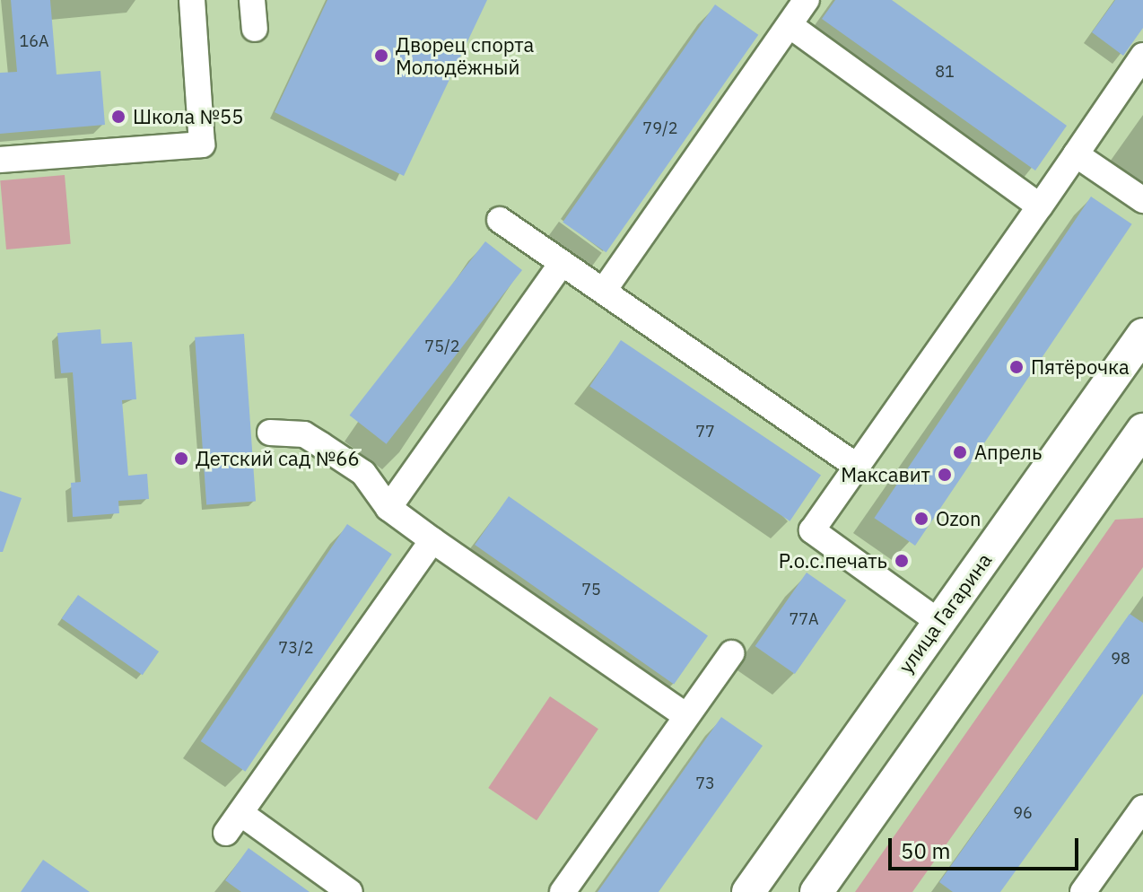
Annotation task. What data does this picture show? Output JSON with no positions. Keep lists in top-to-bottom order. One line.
{"streets":{"main road":["улица Гагарина"]},"places":["Дворец спорта Молодёжный","Школа №55","Пятёрочка","Апрель","Детский сад №66","Максавит","Ozon","Р.о.с.печать"],"house_numbers":["16А","81","79/2","75/2","77","75","77А","73/2","98","73","96"],"scale_bar":"50 m"}
